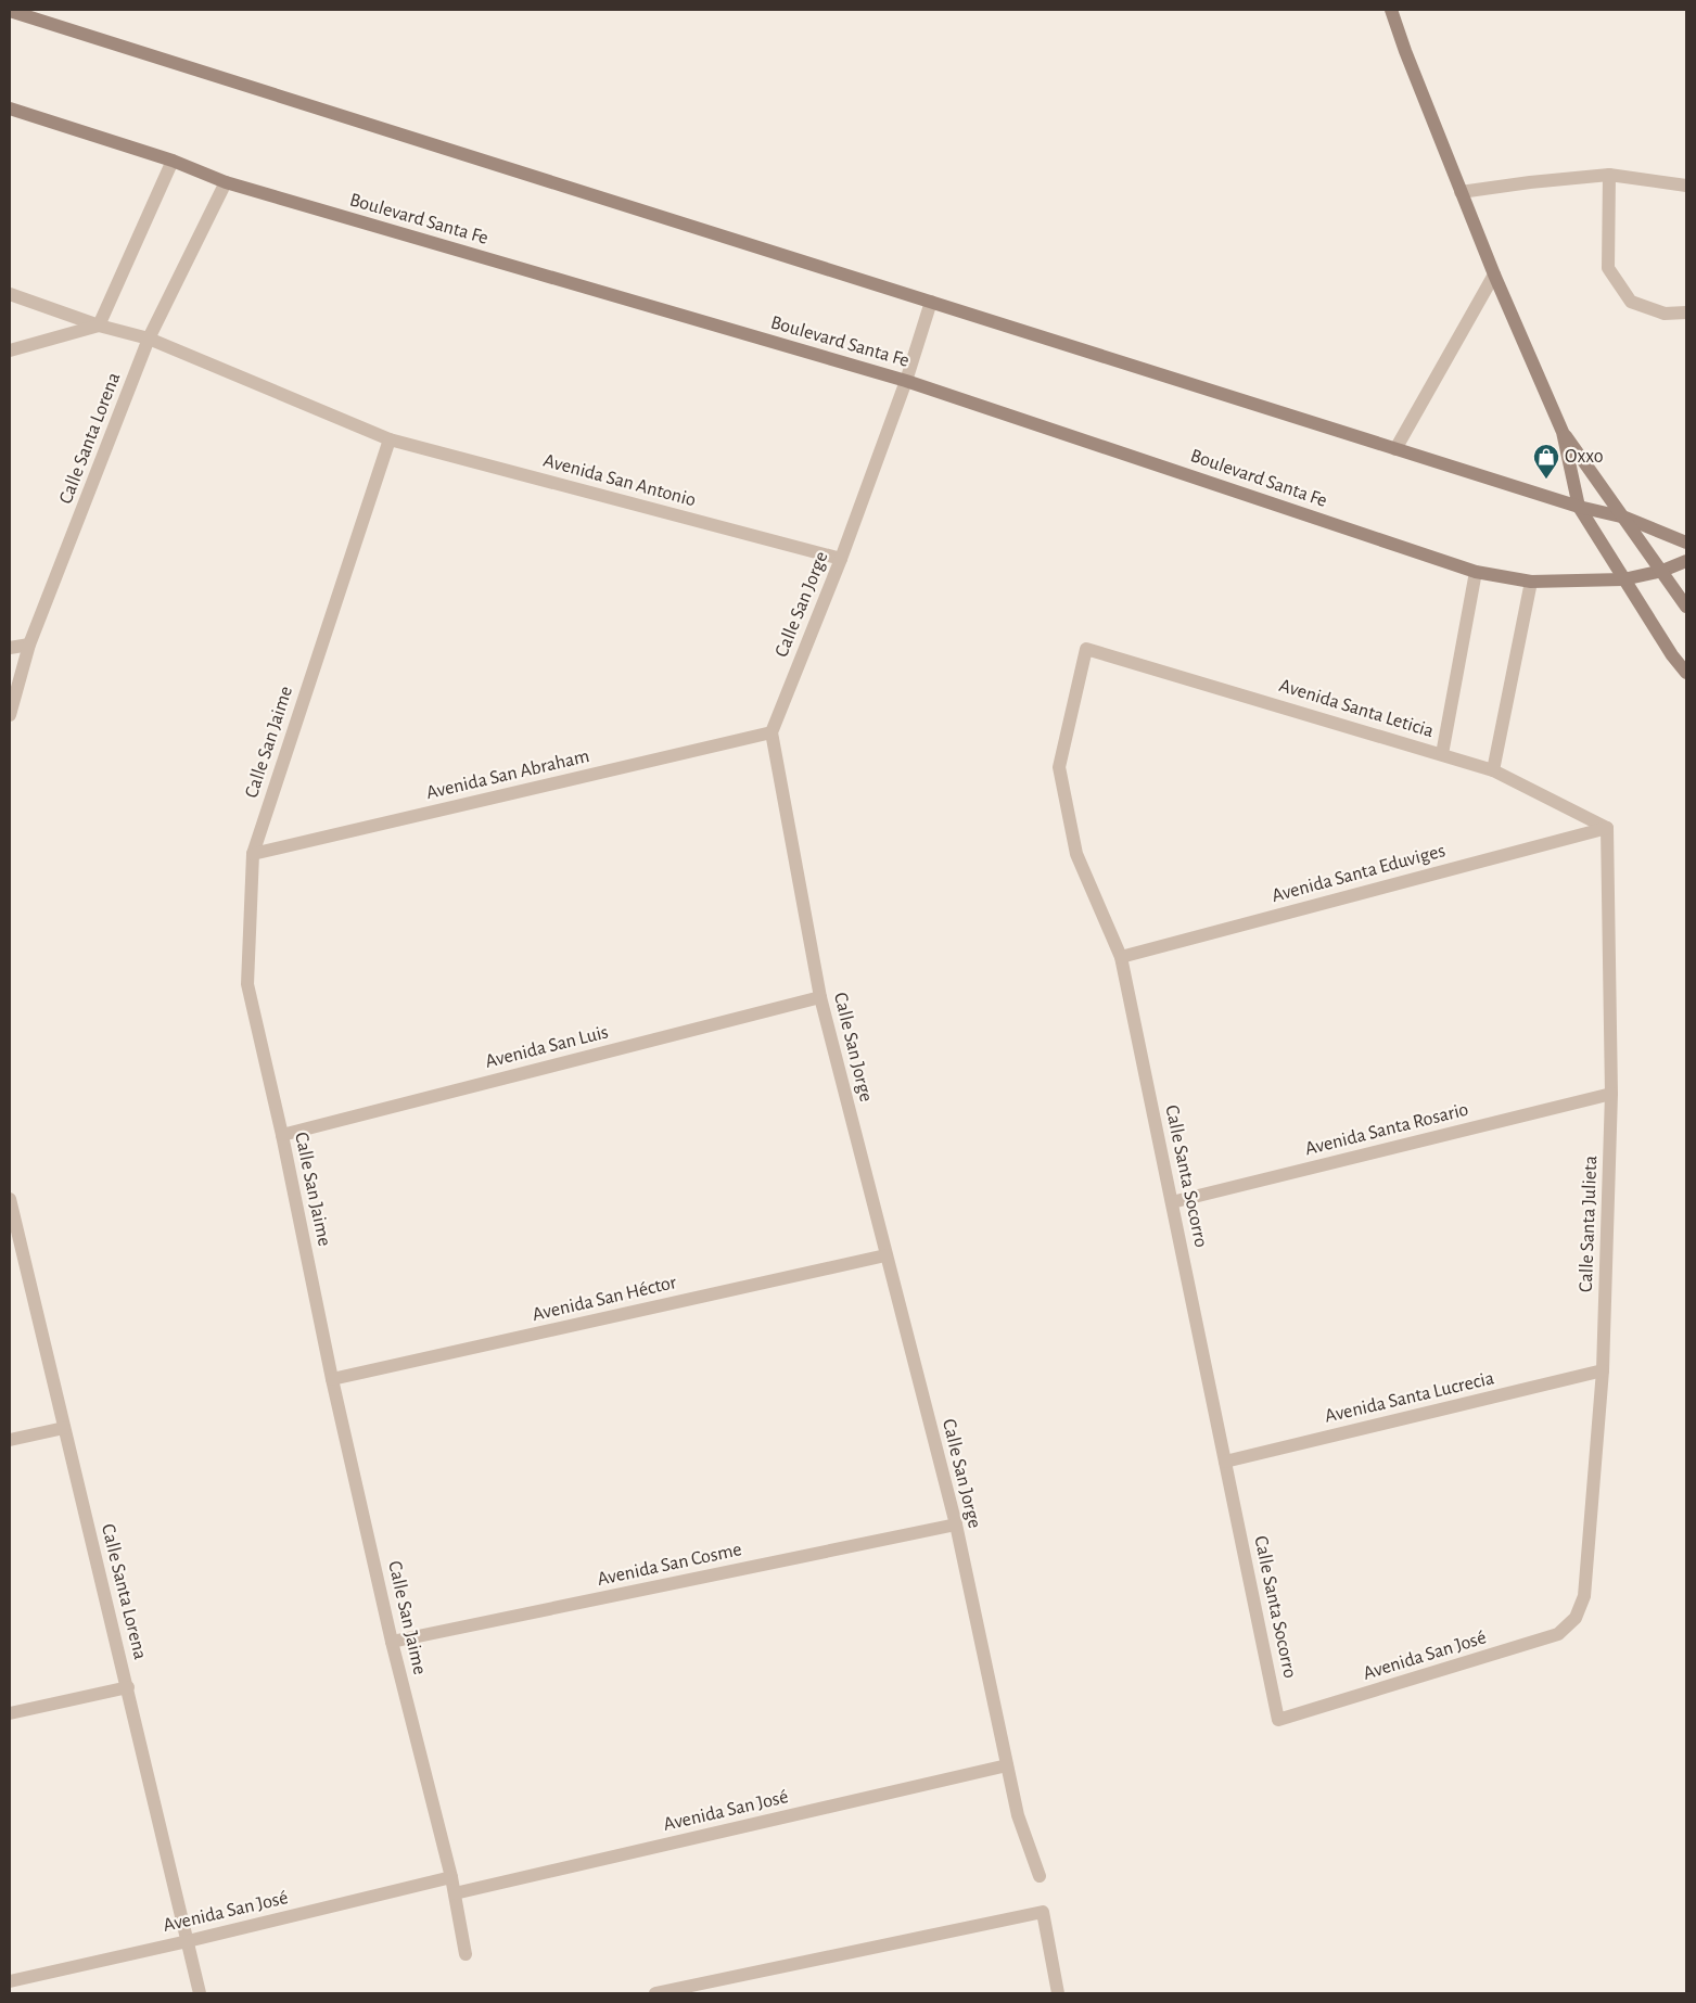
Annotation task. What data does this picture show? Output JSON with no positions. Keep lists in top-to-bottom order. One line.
{"streets":{"main road":["Boulevard Santa Fe"],"street":["Calle Santa Lorena","Avenida San Antonio","Calle San Jorge","Avenida Santa Leticia","Calle San Jaime","Avenida San Abraham","Avenida Santa Eduviges","Avenida San Luis","Avenida Santa Rosario","Calle Santa Socorro","Calle Santa Julieta","Avenida San Héctor","Avenida Santa Lucrecia","Avenida San Cosme","Avenida San José"]},"crossings":[["Boulevard Santa Fe","Calle Santa Lorena"],["Boulevard Santa Fe","Calle San Jorge"],["Calle Santa Lorena","Avenida San Antonio"],["Calle Santa Lorena","Avenida San José"],["Avenida San Antonio","Calle San Jorge"],["Avenida San Antonio","Calle San Jaime"],["Calle San Jorge","Avenida San Abraham"],["Calle San Jorge","Avenida San Luis"],["Calle San Jorge","Avenida San Héctor"],["Calle San Jorge","Avenida San Cosme"],["Calle San Jorge","Avenida San José"],["Avenida Santa Leticia","Avenida Santa Eduviges"],["Avenida Santa Leticia","Calle Santa Socorro"],["Avenida Santa Leticia","Calle Santa Julieta"],["Calle San Jaime","Avenida San Abraham"],["Calle San Jaime","Avenida San Luis"],["Calle San Jaime","Avenida San Héctor"],["Calle San Jaime","Avenida San Cosme"],["Calle San Jaime","Avenida San José"],["Avenida Santa Eduviges","Calle Santa Socorro"],["Avenida Santa Eduviges","Calle Santa Julieta"],["Avenida Santa Rosario","Calle Santa Socorro"],["Avenida Santa Rosario","Calle Santa Julieta"],["Calle Santa Socorro","Avenida Santa Lucrecia"],["Calle Santa Socorro","Avenida San José"],["Calle Santa Julieta","Avenida Santa Lucrecia"],["Calle Santa Julieta","Avenida San José"]],"places":{"shop":["Oxxo"]}}
